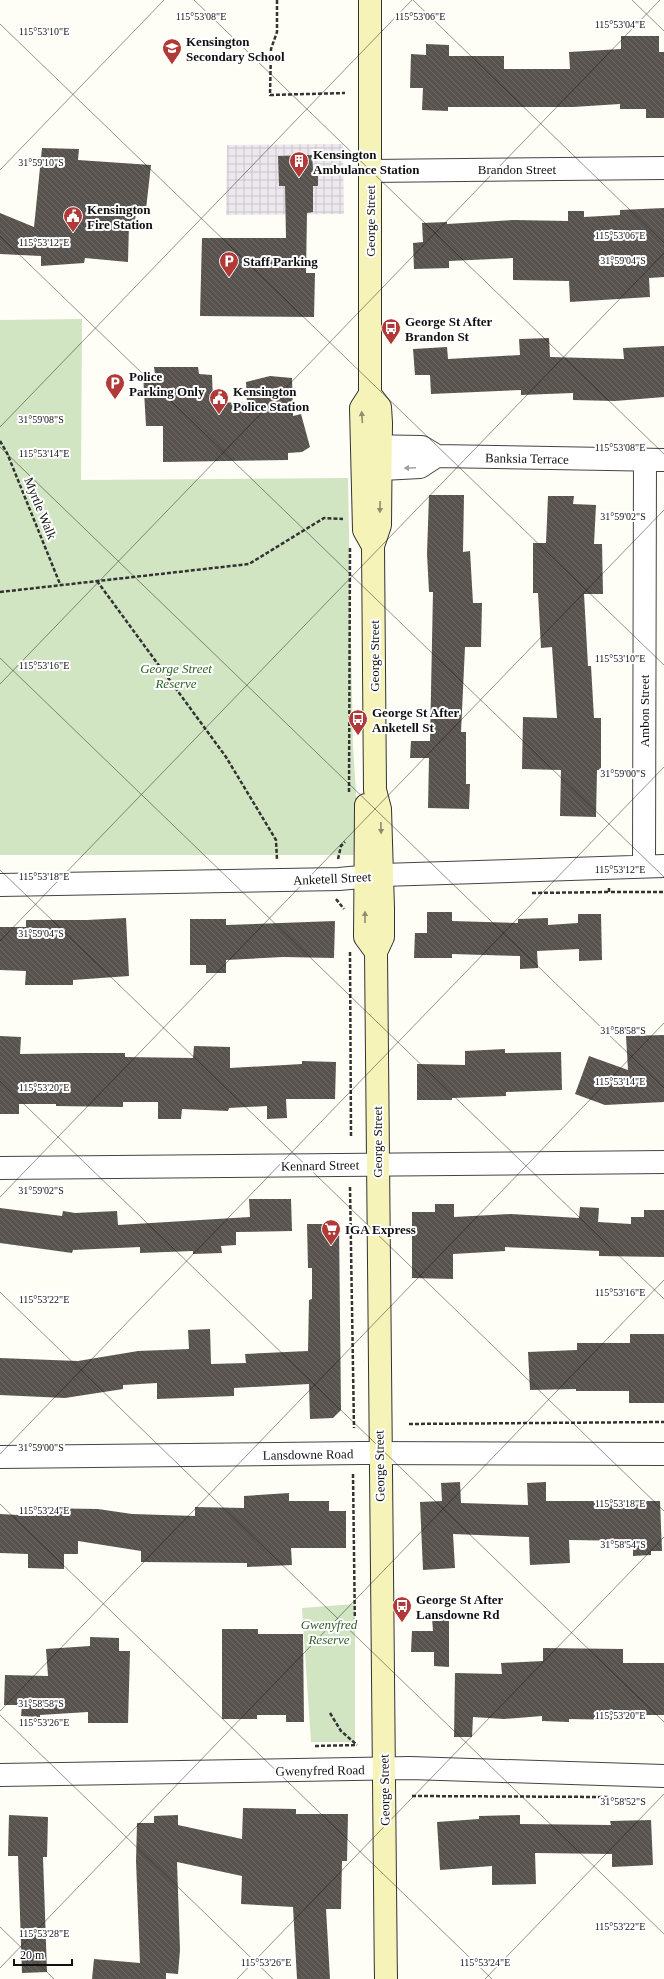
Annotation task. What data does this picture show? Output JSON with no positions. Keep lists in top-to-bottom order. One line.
{"streets":{"main road":["George Street"],"street":["Brandon Street","Banksia Terrace","Ambon Street","Anketell Street","Kennard Street","Lansdowne Road","Gwenyfred Road"],"path":["Myrtle Walk"]},"crossings":[["Brandon Street","George Street"],["George Street","Banksia Terrace"],["George Street","Anketell Street"],["George Street","Kennard Street"],["George Street","Lansdowne Road"],["George Street","Gwenyfred Road"],["Banksia Terrace","Ambon Street"],["Ambon Street","Anketell Street"]],"parks":["George Street Reserve","Gwenyfred Reserve"],"places":{"school or university":["Kensington Secondary School"],"building":["Kensington Ambulance Station"],"public building":["Kensington Fire Station","Kensington Police Station"],"parking":["Staff Parking","Police Parking Only"],"bus stop":["George St After Brandon St","George St After Anketell St","George St After Lansdowne Rd"],"supermarket":["IGA Express"]},"scale_bar":"20 m","coordinates":["115°53'08\"E","115°53'06\"E","115°53'04\"E","115°53'10\"E","31°59'10\"S","115°53'12\"E","31°59'04\"S","31°59'08\"S","115°53'14\"E","31°59'02\"S","115°53'16\"E","31°59'00\"S","115°53'18\"E","31°58'58\"S","115°53'20\"E","115°53'22\"E","115°53'24\"E","31°58'54\"S","115°53'26\"E","31°58'52\"S","115°53'28\"E"]}
